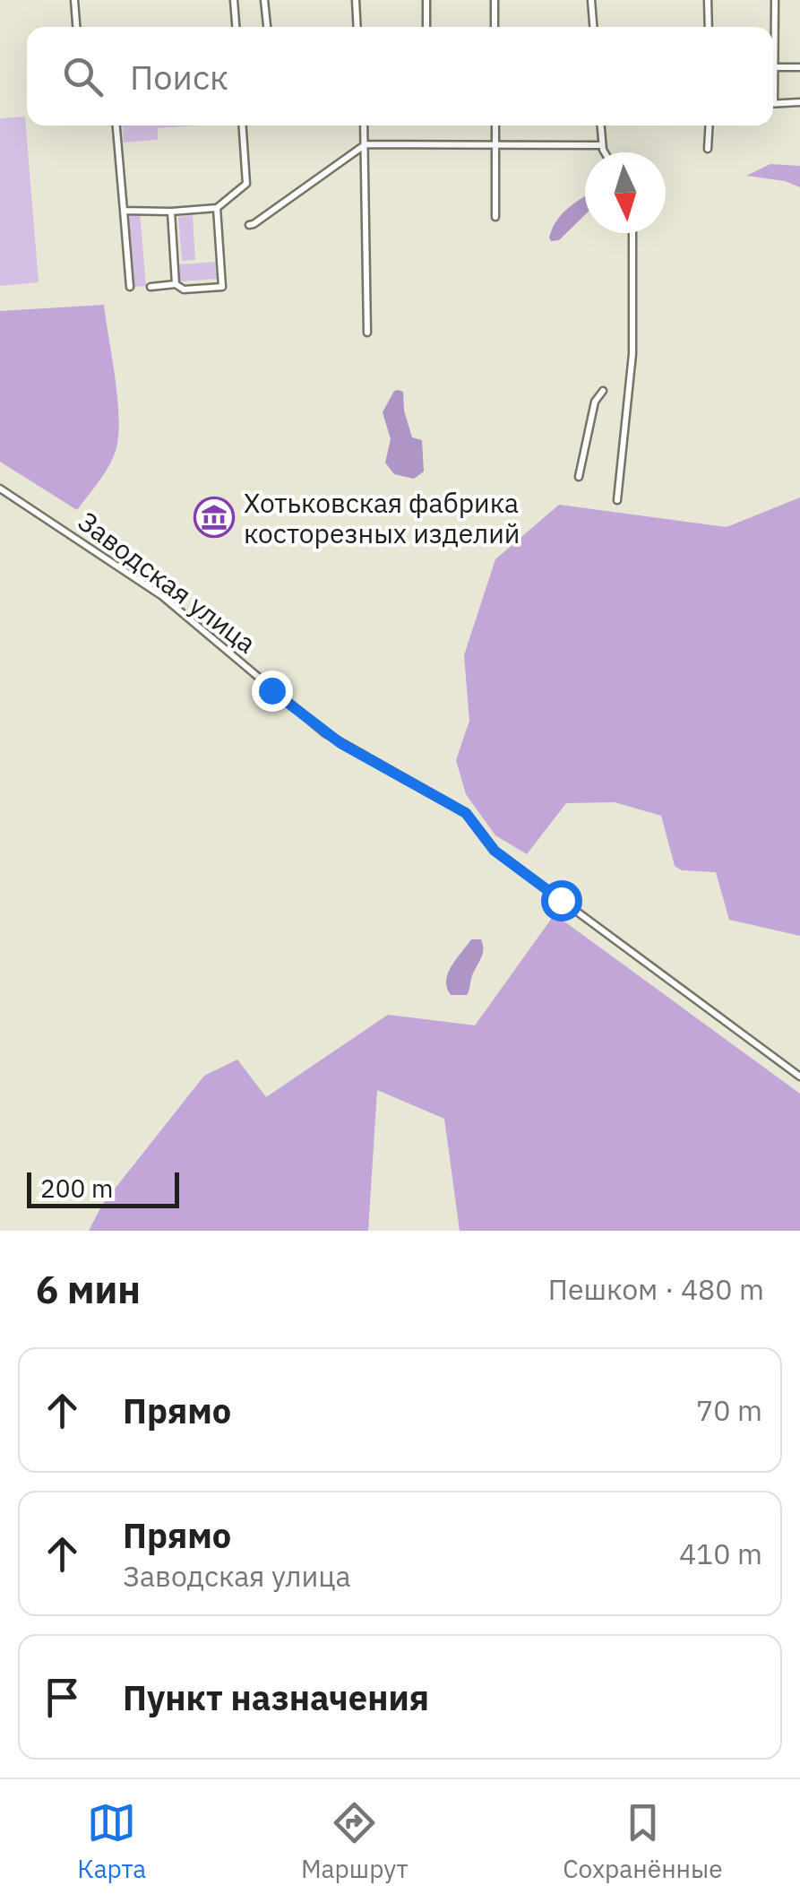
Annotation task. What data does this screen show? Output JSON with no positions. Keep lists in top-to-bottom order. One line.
{"streets":{"street":["Заводская улица"]},"places":{"museum":["Хотьковская фабрика косторезных изделий"]},"scale_bar":"200 m","north":"bottom","page":{"search":"Поиск","scale":"200 m","heading":["6 мин","Пешком · 480 m"],"list":[["Прямо","70 m"],["Прямо","Заводская улица","410 m"],"Пункт назначения"],"nav":["Карта","Маршрут","Сохранённые"]}}
